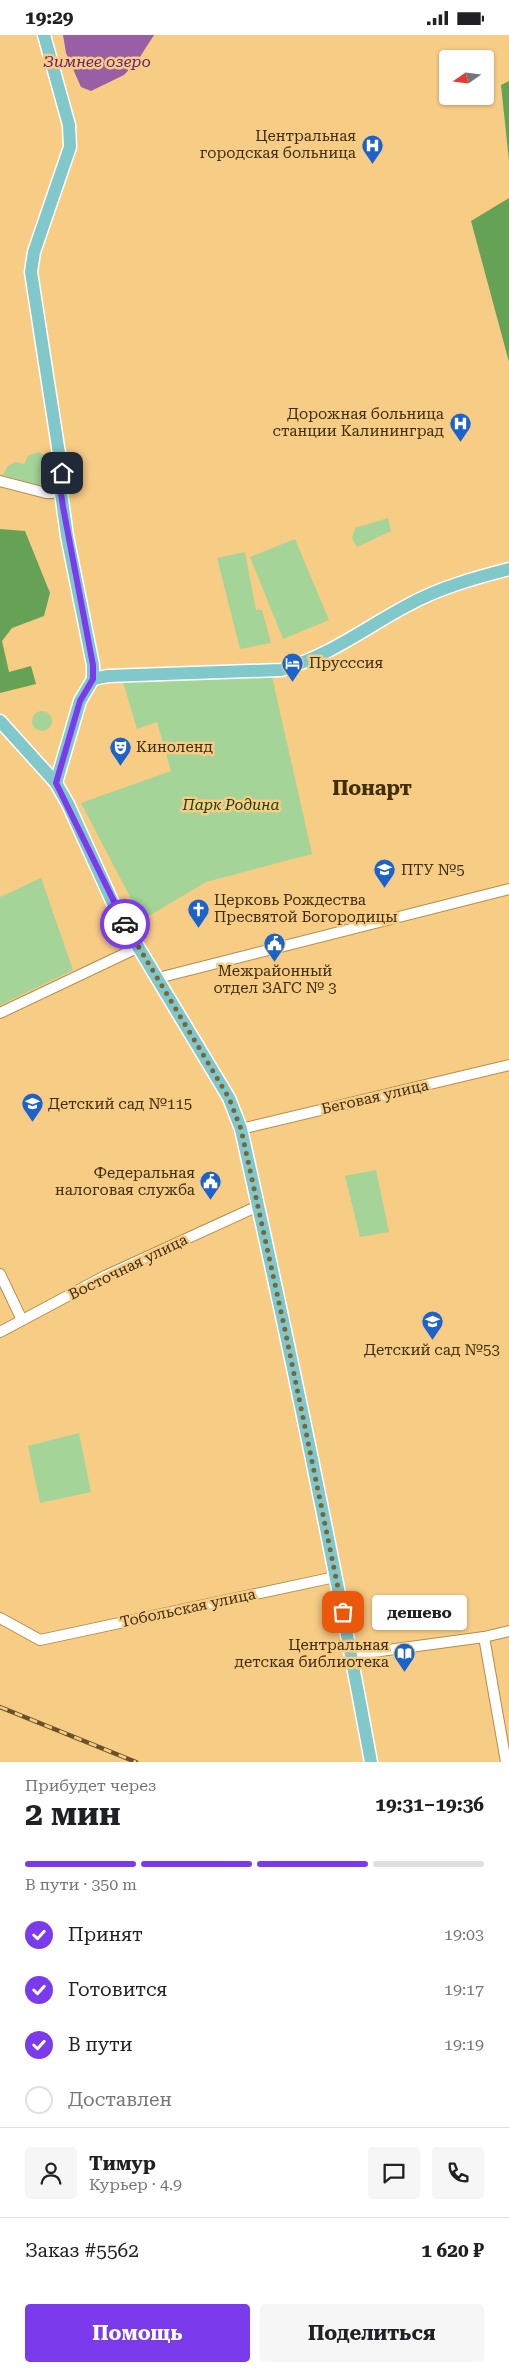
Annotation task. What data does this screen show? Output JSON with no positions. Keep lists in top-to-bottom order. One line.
{"streets":{"street":["Беговая улица","Восточная улица","Тобольская улица"]},"districts":["Понарт"],"water":["Зимнее озеро"],"parks":["Парк Родина"],"places":{"hospital":["Центральная городская больница","Дорожная больница станции Калининград"],"hotel":["Прусссия"],"theatre":["Киноленд"],"school or university":["ПТУ №5","Детский сад №115","Детский сад №53"],"church":["Церковь Рождества Пресвятой Богородицы"],"public building":["Межрайонный отдел ЗАГС № 3","Федеральная налоговая служба"],"other":["дешево"],"library":["Центральная детская библиотека"]},"north":"left","page":{"status":"19:29","bubble":"дешево","heading":["2 мин","Прибудет через","19:31–19:36"],"panel":["Тимур","Курьер · 4.9","Заказ #5562","1 620 ₽"],"bar":"В пути · 350 m","list":[["Принят","19:03"],["Готовится","19:17"],["В пути","19:19"],"Доставлен"],"buttons":["Помощь","Поделиться"]}}
